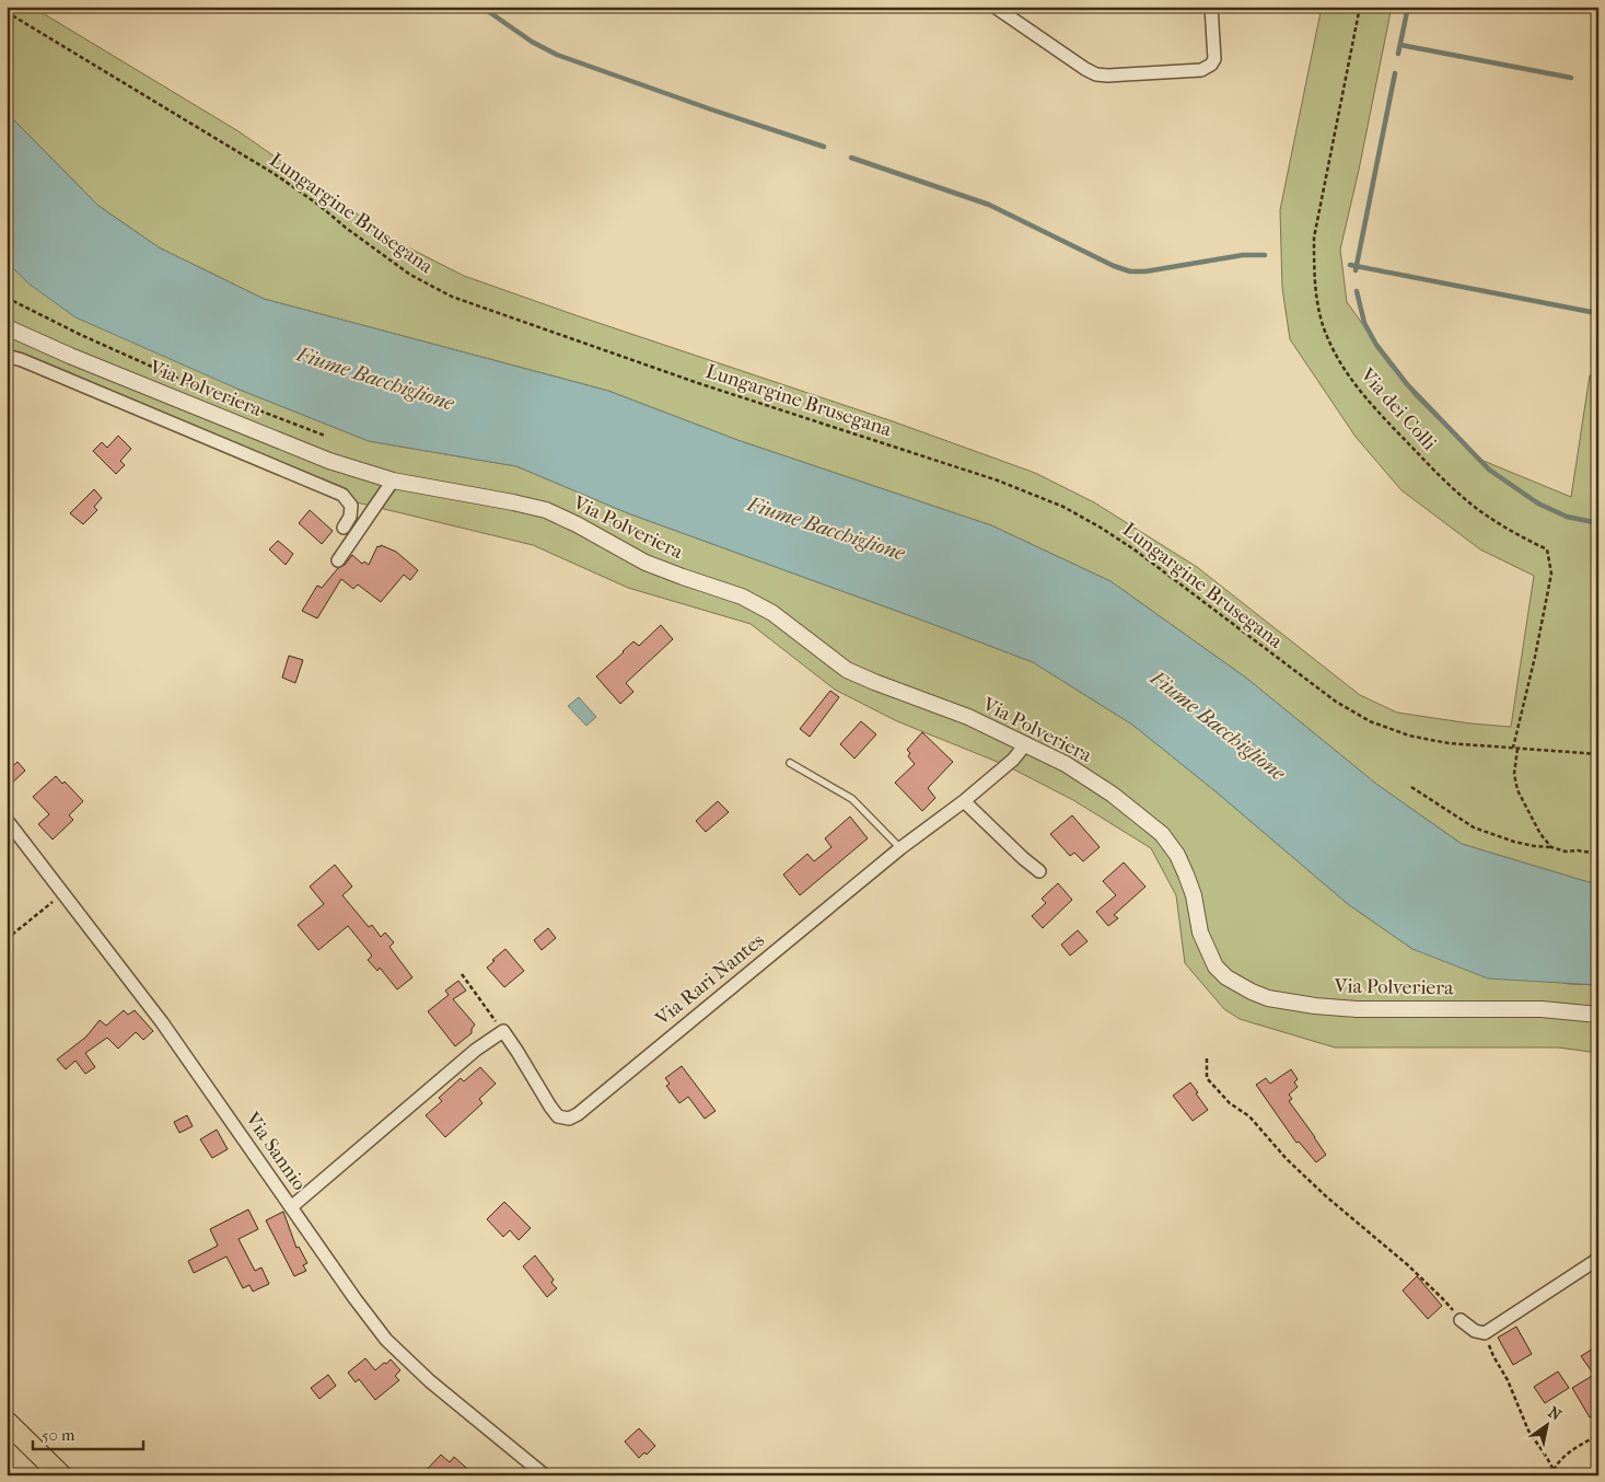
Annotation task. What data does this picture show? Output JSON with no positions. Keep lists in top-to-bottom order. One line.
{"streets":{"street":["Via Polveriera","Via Rari Nantes","Via Sannio"],"path":["Lungargine Brusegana","Via dei Colli"]},"crossings":[["Lungargine Brusegana","Via dei Colli"],["Via Polveriera","Via Rari Nantes"]],"water":["Fiume Bacchiglione"],"scale_bar":"50 m","north":"top right"}
